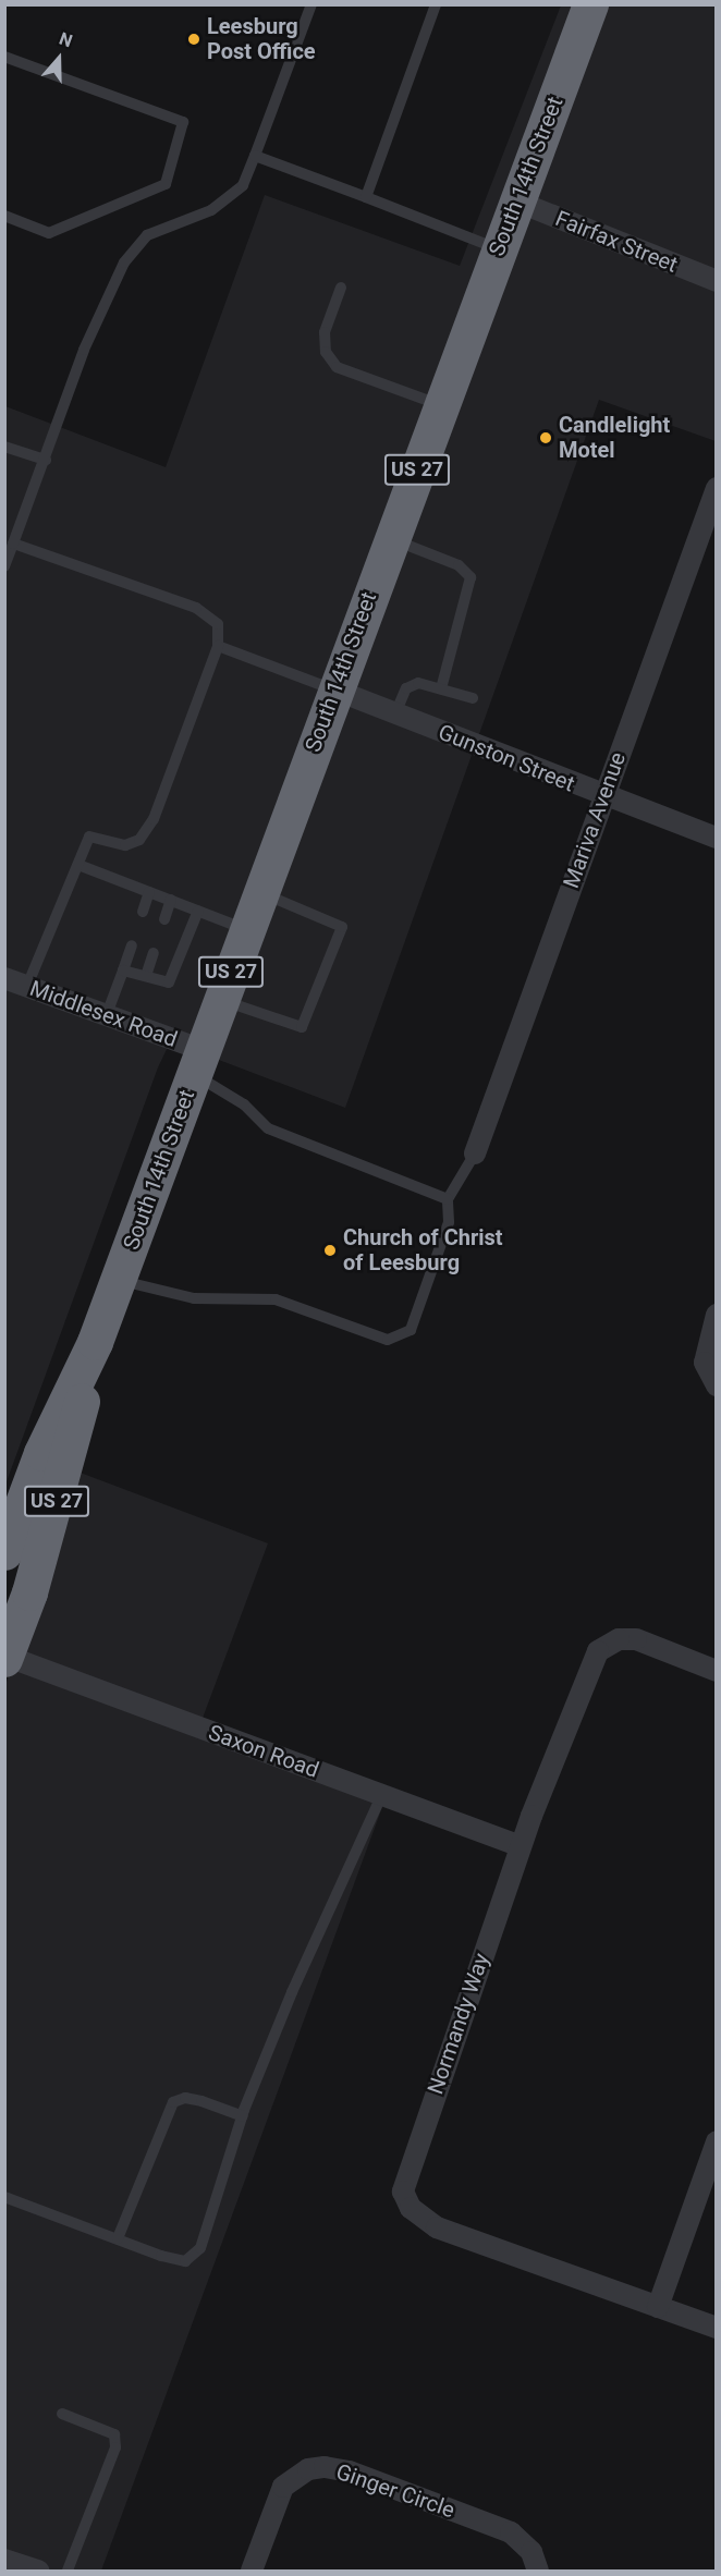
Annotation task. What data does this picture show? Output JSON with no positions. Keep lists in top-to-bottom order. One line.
{"streets":{"highway":["South 14th Street","US 27"],"street":["Fairfax Street","Gunston Street","Mariva Avenue","Middlesex Road","Saxon Road","Normandy Way","Ginger Circle"]},"crossings":[["South 14th Street","Fairfax Street"],["South 14th Street","Gunston Street"],["South 14th Street","Middlesex Road"],["South 14th Street","Saxon Road"],["Gunston Street","Mariva Avenue"],["Saxon Road","Normandy Way"]],"places":["Leesburg Post Office","Candlelight Motel","Church of Christ of Leesburg"],"north":"top"}
